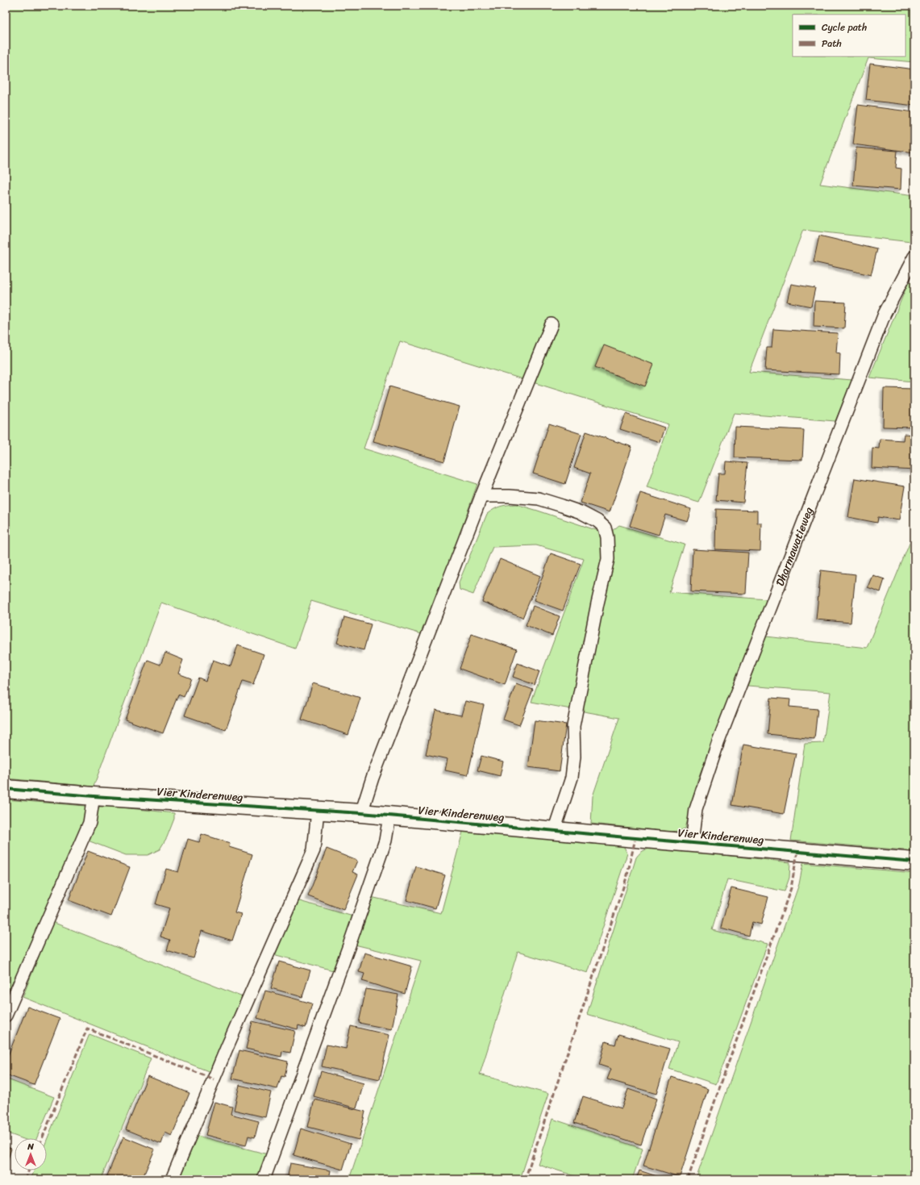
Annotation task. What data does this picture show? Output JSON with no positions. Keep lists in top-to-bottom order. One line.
{"streets":{"street":["Vier Kinderenweg"],"lane":["Dharmawatieweg"]},"crossings":[["Dharmawatieweg","Vier Kinderenweg"]],"legend":["Cycle path","Path"],"north":"top"}
